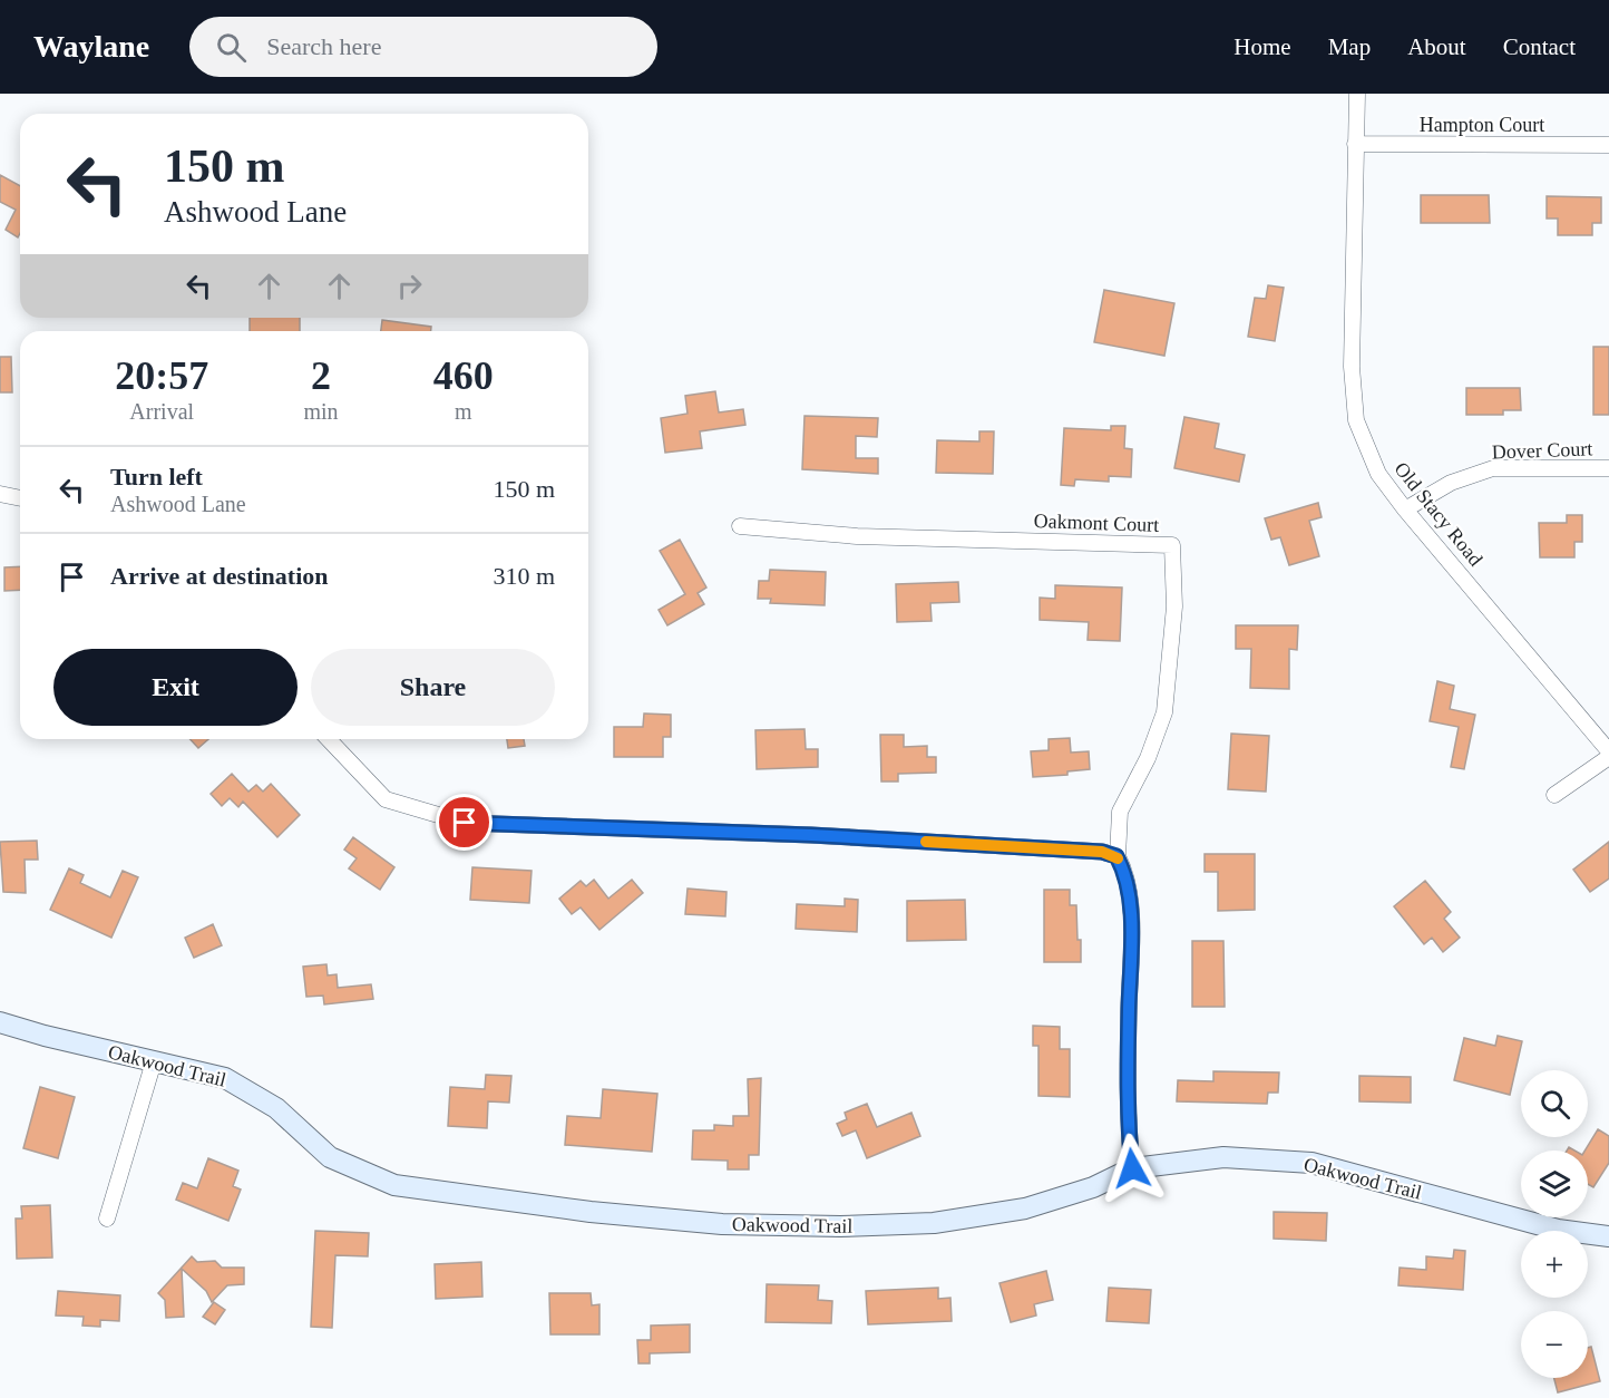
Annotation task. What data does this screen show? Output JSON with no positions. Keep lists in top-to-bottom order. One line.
{"streets":{"street":["Hampton Court","Dover Court","Old Stacy Road","Oakmont Court","Oakwood Trail"]},"crossings":[["Hampton Court","Old Stacy Road"],["Dover Court","Old Stacy Road"]],"page":{"header":"Waylane","search":"Search here","nav":["Home","Map","About","Contact"],"turn":["150 m","Ashwood Lane"],"eta":["20:57","Arrival","2","min","460","m"],"list":[{"name":"Turn left","note":"Ashwood Lane","value":"150 m"},{"name":"Arrive at destination","value":"310 m"}],"buttons":["Exit","Share"],"map_buttons":["+","−"]}}
